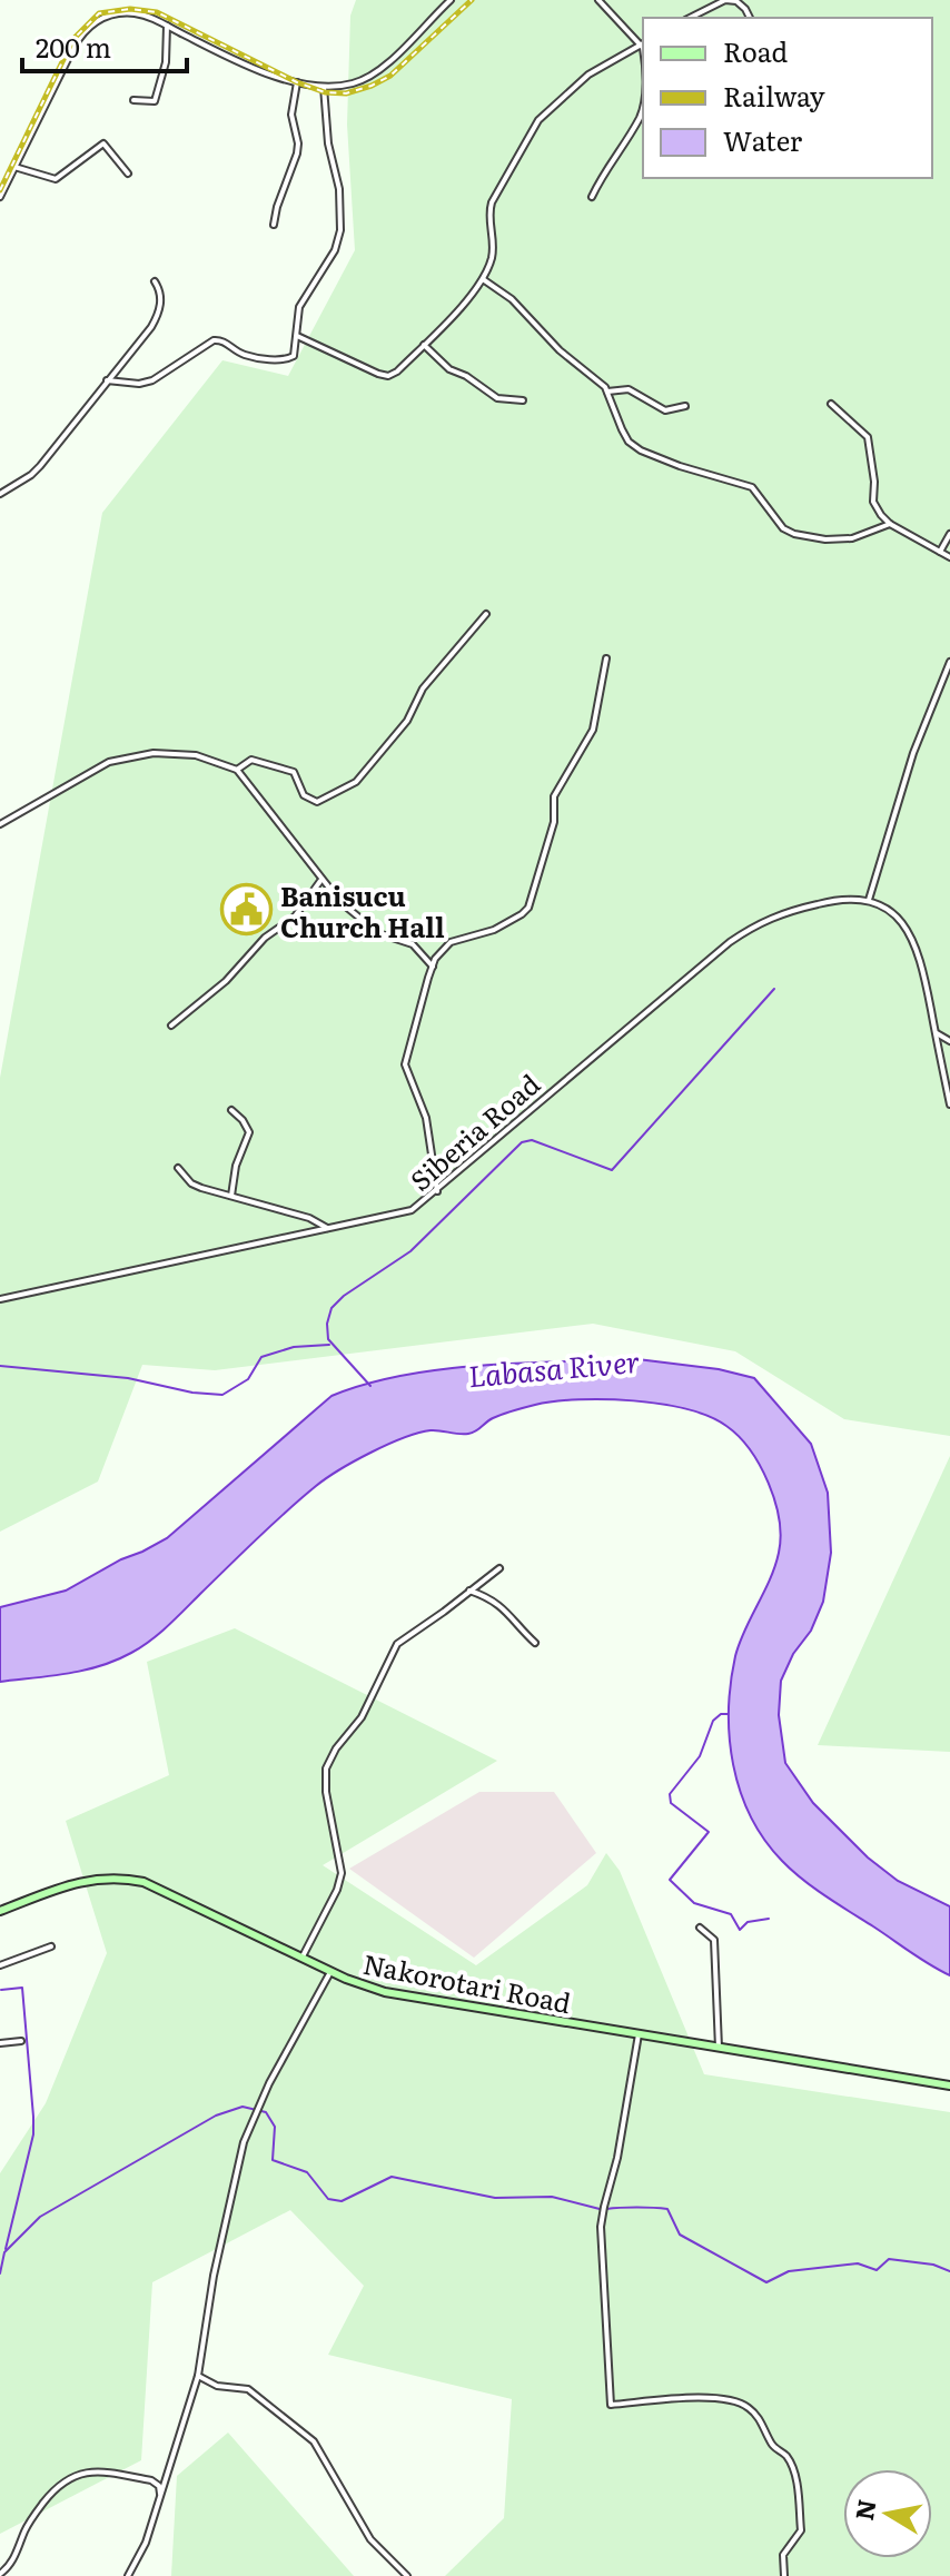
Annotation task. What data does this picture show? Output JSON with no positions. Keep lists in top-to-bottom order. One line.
{"streets":{"street":["Siberia Road","Nakorotari Road"]},"water":["Labasa River"],"places":{"public building":["Banisucu Church Hall"]},"legend":["Road","Railway","Water"],"scale_bar":"200 m","north":"left"}
